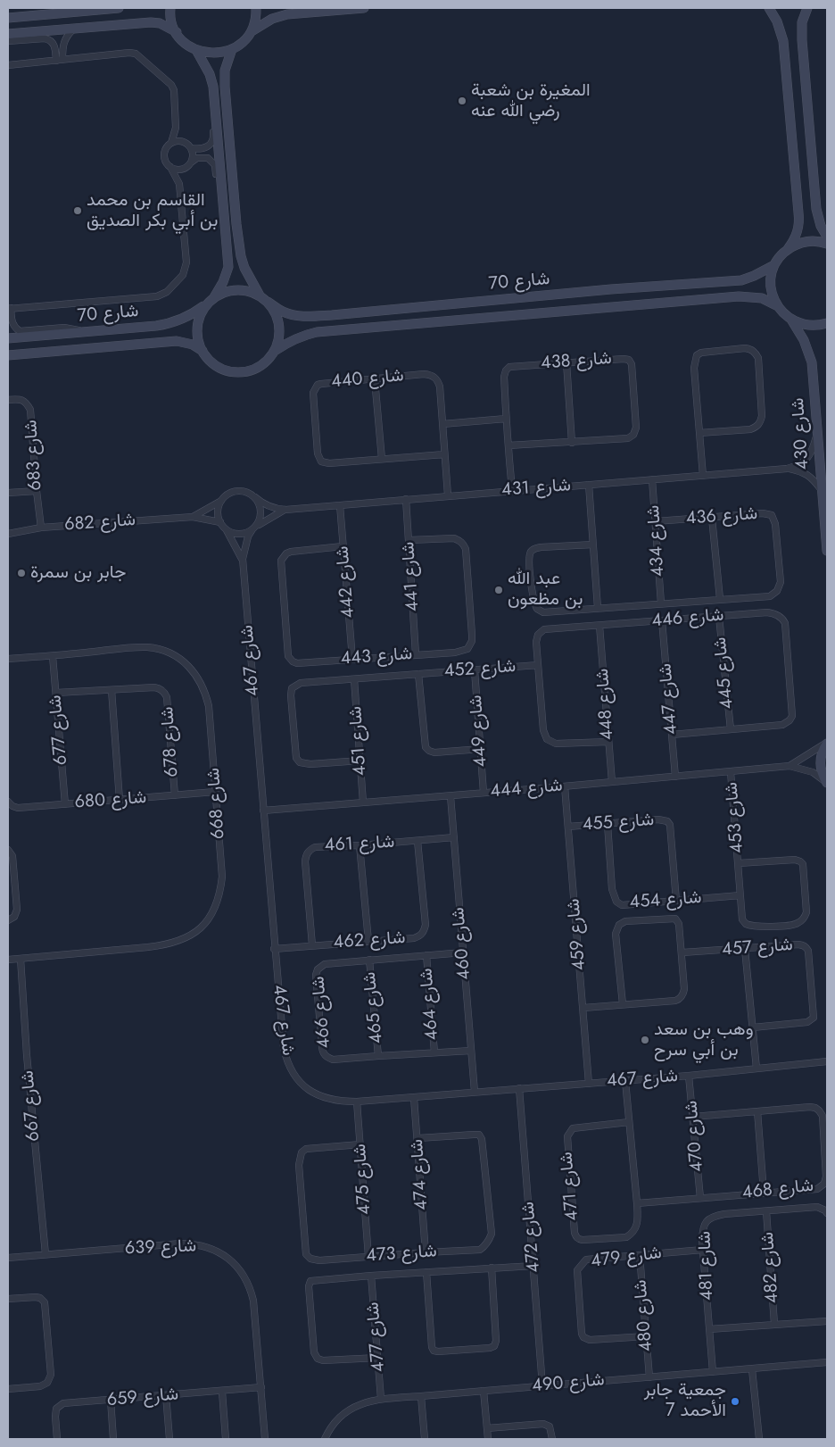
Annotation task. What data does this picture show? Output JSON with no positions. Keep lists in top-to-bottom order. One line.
{"streets":{"main road":["شارع 70","شارع 430"],"street":["شارع 438","شارع 440","شارع 683","شارع 431","شارع 436","شارع 682","شارع 434","شارع 441","شارع 442","شارع 446","شارع 443","شارع 467","شارع 452","شارع 445","شارع 447","شارع 448","شارع 677","شارع 449","شارع 451","شارع 678","شارع 444","شارع 680","شارع 668","شارع 453","شارع 455","شارع 461","شارع 454","شارع 459","شارع 462","شارع 460","شارع 457","شارع 464","شارع 465","شارع 466","شارع 667","شارع 470","شارع 474","شارع 475","شارع 471","شارع 468","شارع 472","شارع 639","شارع 473","شارع 479","شارع 481","شارع 482","شارع 480","شارع 477","شارع 490","شارع 659"]},"crossings":[["شارع 70","شارع 430"],["شارع 438","شارع 431"],["شارع 440","شارع 431"],["شارع 430","شارع 431"],["شارع 683","شارع 682"],["شارع 431","شارع 682"],["شارع 431","شارع 434"],["شارع 431","شارع 441"],["شارع 431","شارع 442"],["شارع 431","شارع 467"],["شارع 436","شارع 434"],["شارع 682","شارع 467"],["شارع 441","شارع 443"],["شارع 442","شارع 443"],["شارع 446","شارع 452"],["شارع 446","شارع 445"],["شارع 446","شارع 447"],["شارع 446","شارع 448"],["شارع 467","شارع 444"],["شارع 467","شارع 459"],["شارع 467","شارع 462"],["شارع 467","شارع 460"],["شارع 467","شارع 470"],["شارع 467","شارع 474"],["شارع 467","شارع 475"],["شارع 467","شارع 471"],["شارع 467","شارع 472"],["شارع 452","شارع 449"],["شارع 452","شارع 451"],["شارع 447","شارع 444"],["شارع 448","شارع 444"],["شارع 677","شارع 678"],["شارع 677","شارع 680"],["شارع 677","شارع 668"],["شارع 449","شارع 444"],["شارع 451","شارع 444"],["شارع 678","شارع 680"],["شارع 444","شارع 453"],["شارع 444","شارع 459"],["شارع 444","شارع 460"],["شارع 680","شارع 668"],["شارع 668","شارع 667"],["شارع 453","شارع 454"],["شارع 455","شارع 454"],["شارع 455","شارع 459"],["شارع 461","شارع 462"],["شارع 461","شارع 460"],["شارع 460","شارع 466"],["شارع 464","شارع 466"],["شارع 465","شارع 466"],["شارع 667","شارع 639"],["شارع 470","شارع 468"],["شارع 474","شارع 473"],["شارع 475","شارع 473"],["شارع 471","شارع 468"],["شارع 472","شارع 490"],["شارع 639","شارع 659"],["شارع 479","شارع 481"],["شارع 479","شارع 480"],["شارع 481","شارع 482"],["شارع 481","شارع 490"],["شارع 480","شارع 490"],["شارع 477","شارع 490"]],"places":["المغيرة بن شعبة رضي الله عنه","القاسم بن محمد بن أبي بكر الصديق","جابر بن سمرة","عبد الله بن مظعون","وهب بن سعد بن أبي سرح","جمعية جابر الأحمد 7"]}
